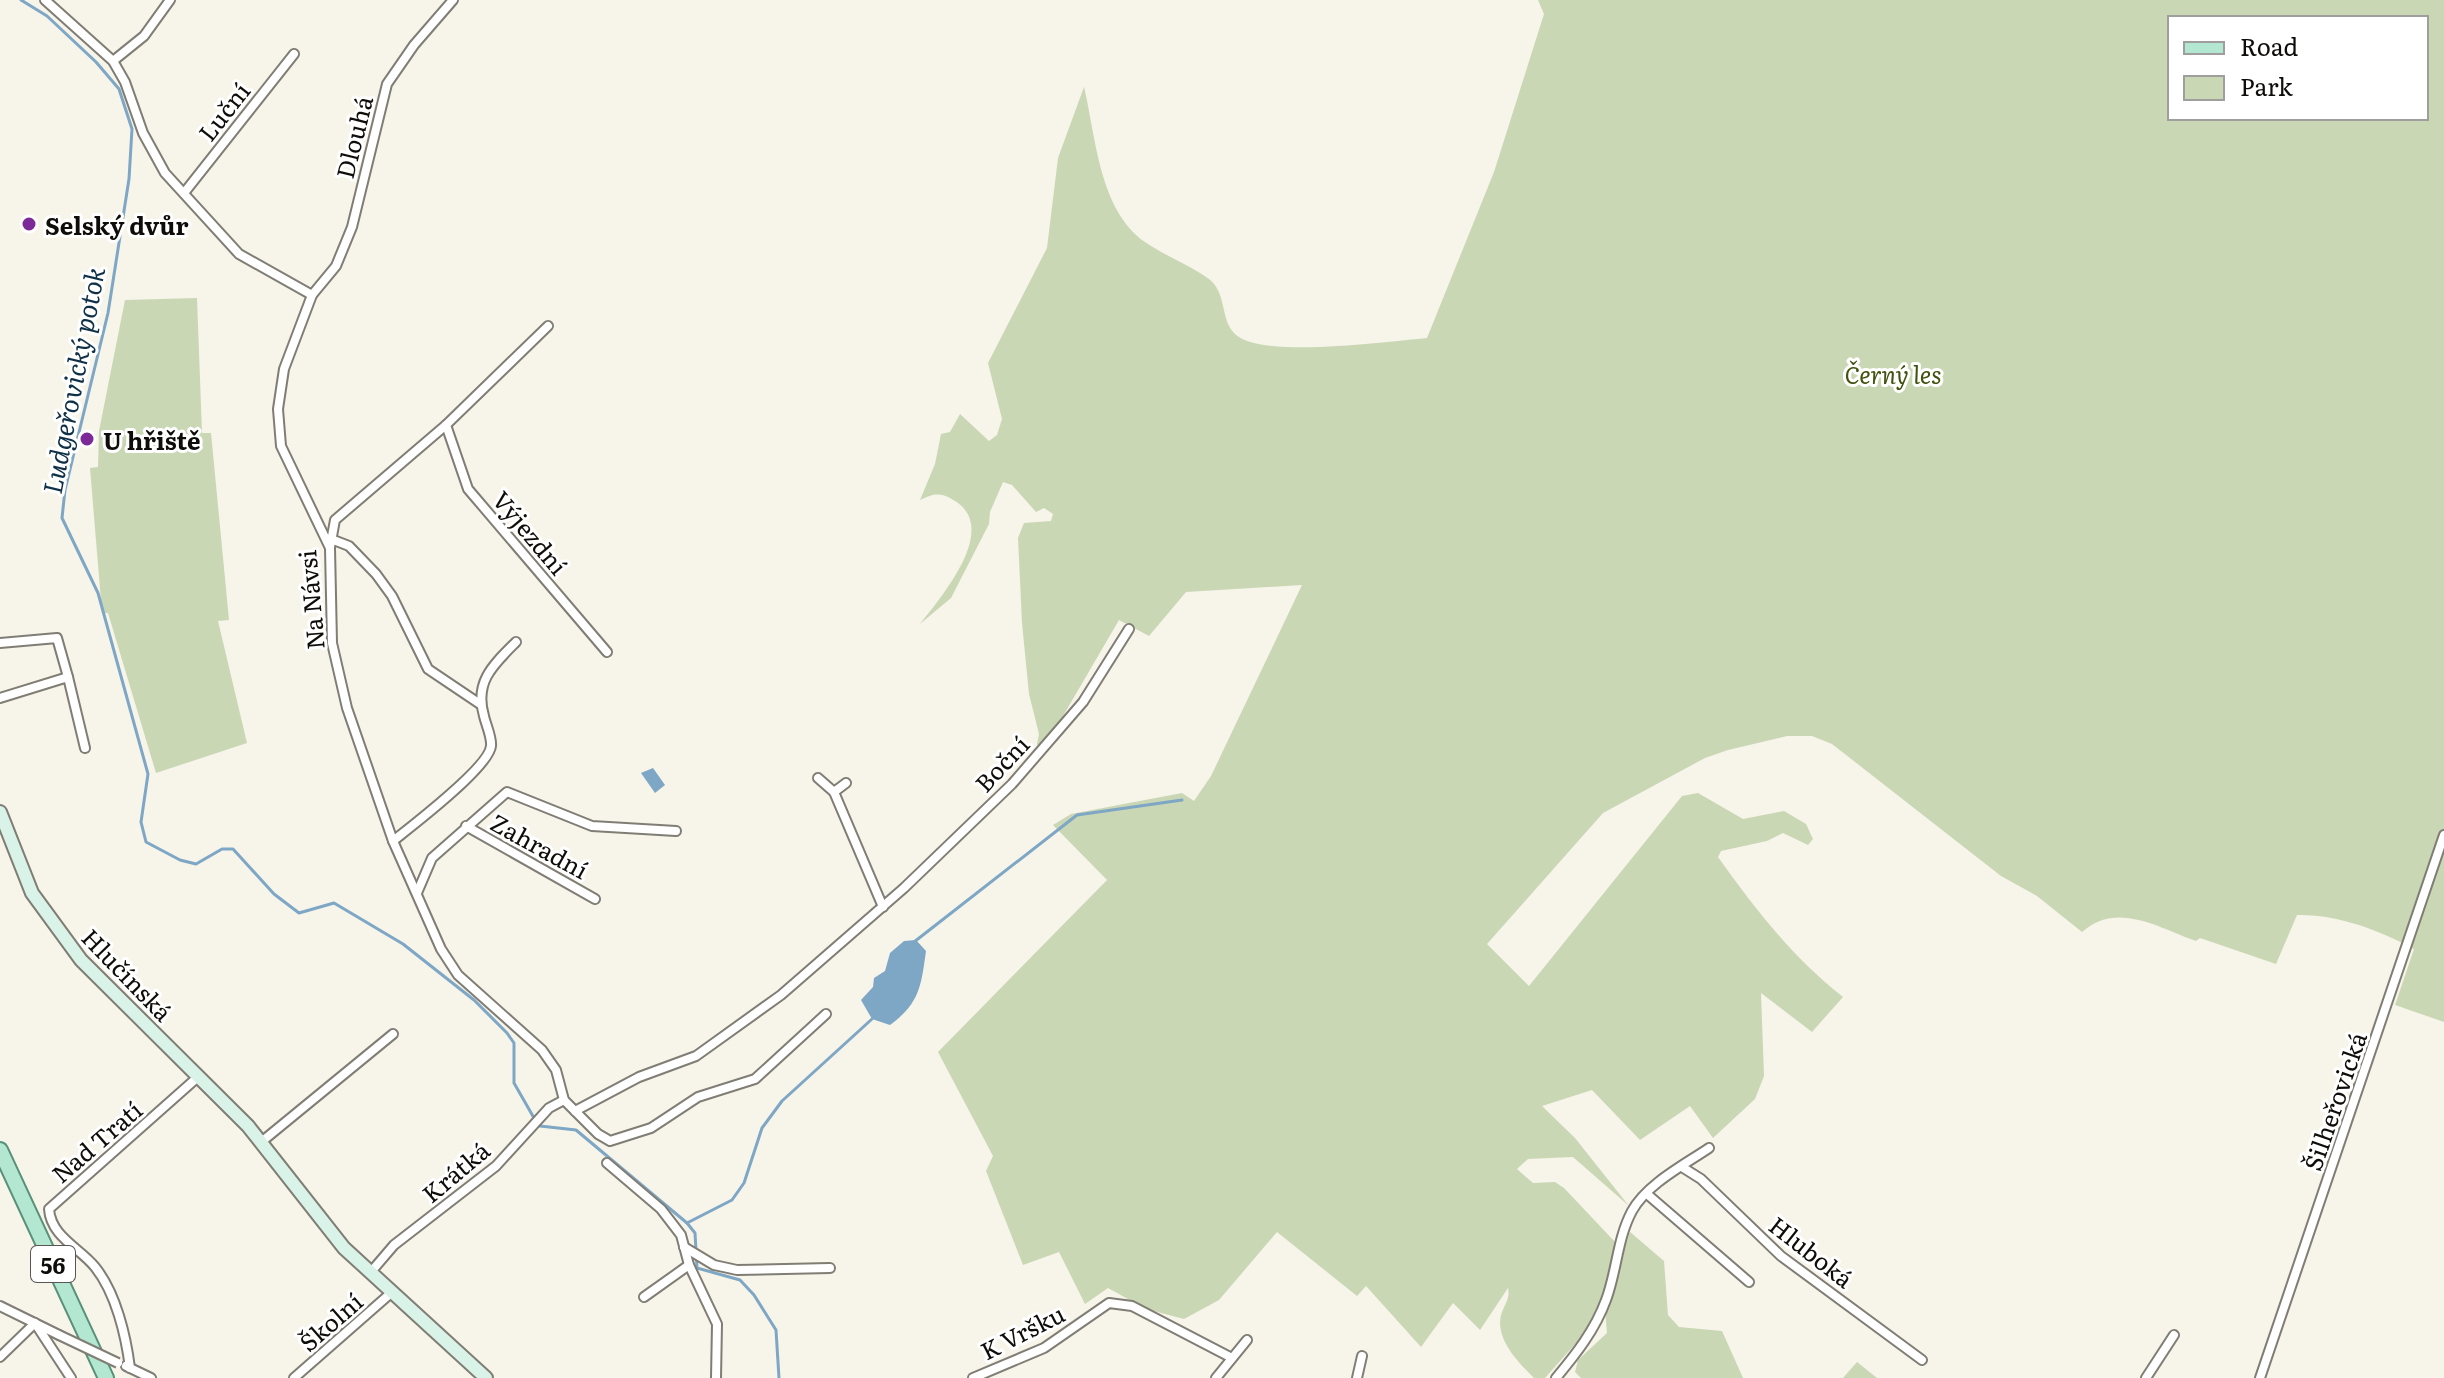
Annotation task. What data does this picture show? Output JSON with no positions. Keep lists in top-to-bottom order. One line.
{"streets":{"main road":["56"],"street":["Luční","Dlouhá","Výjezdní","Na Návsi","Boční","Zahradní","Hlučínská","Šilheřovická","Nad Tratí","Krátká","Hluboká","Školní","K Vršku"]},"crossings":[["Dlouhá","Na Návsi"],["Na Návsi","Boční"],["Na Návsi","Zahradní"],["Na Návsi","Krátká"],["Hlučínská","Nad Tratí"],["Hlučínská","Krátká"],["Hlučínská","Školní"]],"water":["Ludgeřovický potok"],"parks":["Černý les"],"places":["Selský dvůr","U hřiště"],"legend":["Road","Park"]}
